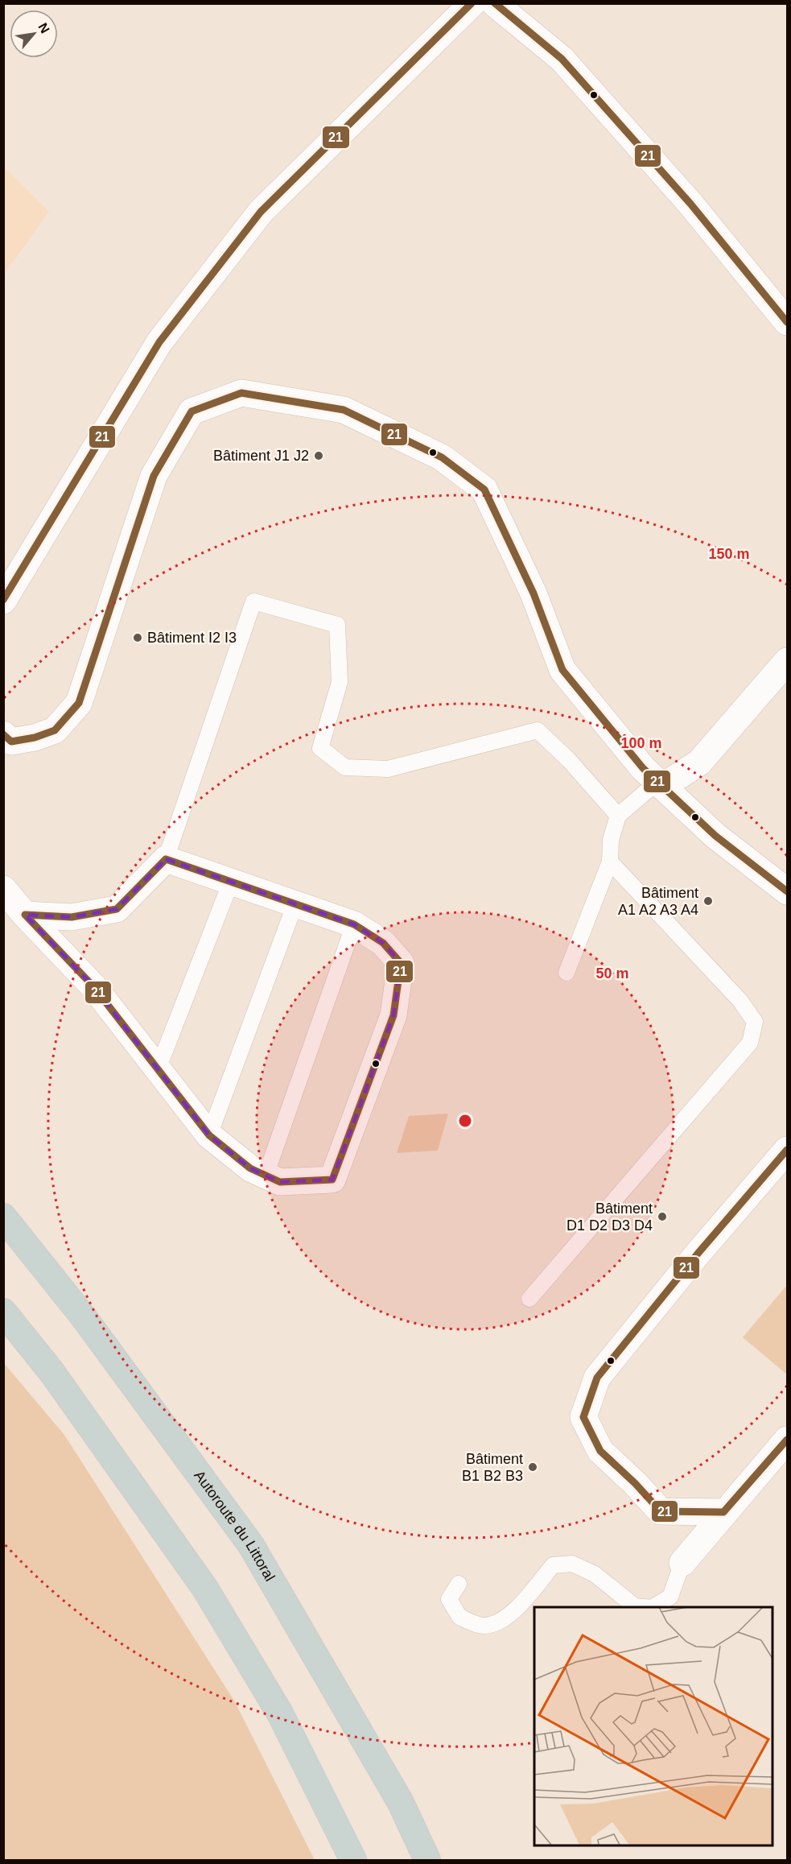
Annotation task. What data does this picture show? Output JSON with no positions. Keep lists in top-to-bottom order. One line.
{"streets":{"highway":["Autoroute du Littoral"]},"places":["Bâtiment J1 J2","Bâtiment I2 I3","Bâtiment A1 A2 A3 A4","Bâtiment D1 D2 D3 D4","Bâtiment B1 B2 B3"],"lines":["transit line 21"],"north":"top right","rings":["150 m","100 m","50 m"]}
